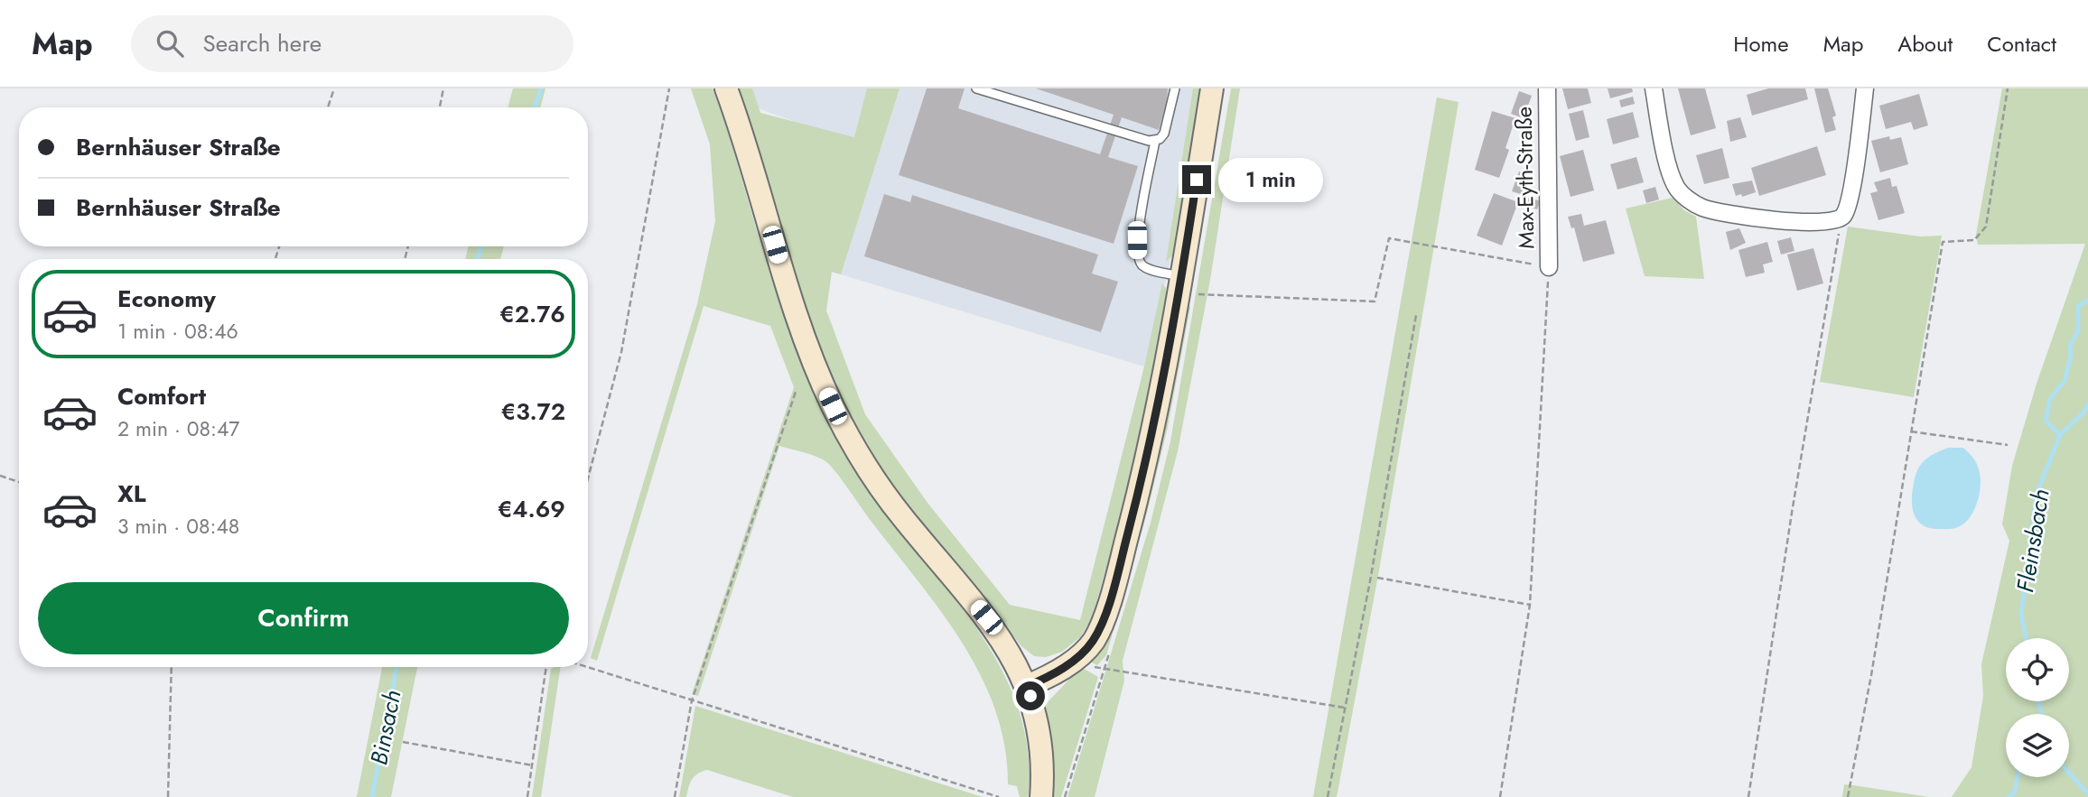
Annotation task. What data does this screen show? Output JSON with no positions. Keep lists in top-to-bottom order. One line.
{"streets":{"street":["Max-Eyth-Straße"]},"water":["Fleinsbach","Binsach"],"page":{"header":"Map","search":"Search here","nav":["Home","Map","About","Contact"],"banner":["Bernhäuser Straße","Bernhäuser Straße"],"bubble":"1 min","list":[{"name":"Economy","note":"1 min · 08:46","value":"€2.76"},{"name":"Comfort","note":"2 min · 08:47","value":"€3.72"},{"name":"XL","note":"3 min · 08:48","value":"€4.69"}],"buttons":"Confirm"}}
